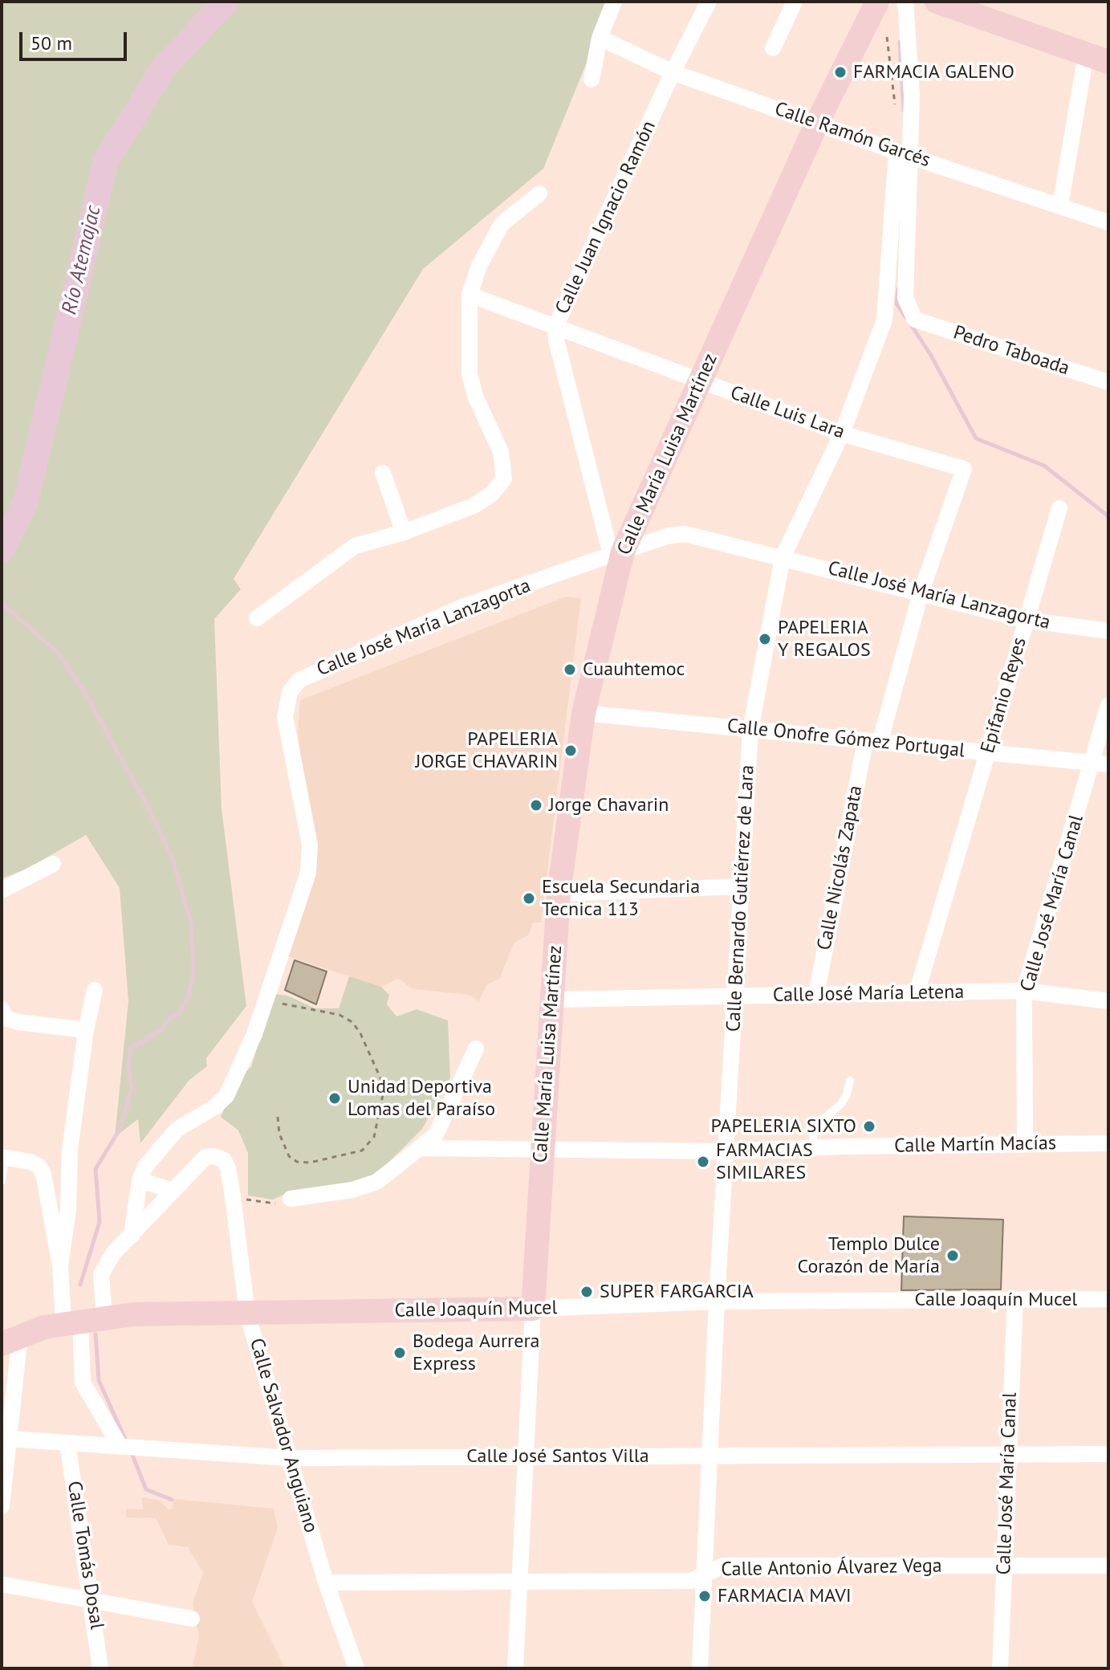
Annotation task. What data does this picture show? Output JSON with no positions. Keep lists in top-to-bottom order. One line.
{"streets":{"street":["Calle Ramón Garcés","Calle Juan Ignacio Ramón","Pedro Taboada","Calle Luis Lara","Calle María Luisa Martínez","Calle José María Lanzagorta","Epifanio Reyes","Calle Onofre Gómez Portugal","Calle Nicolás Zapata","Calle Bernardo Gutiérrez de Lara","Calle José María Canal","Calle José María Letena","Calle Martín Macías","Calle Joaquín Mucel","Calle Salvador Anguiano","Calle José Santos Villa","Calle Tomás Dosal","Calle Antonio Álvarez Vega"]},"crossings":[["Calle Ramón Garcés","Calle Juan Ignacio Ramón"],["Calle Ramón Garcés","Calle María Luisa Martínez"],["Calle Ramón Garcés","Calle Bernardo Gutiérrez de Lara"],["Calle Juan Ignacio Ramón","Calle Luis Lara"],["Calle Juan Ignacio Ramón","Calle María Luisa Martínez"],["Calle Juan Ignacio Ramón","Calle José María Lanzagorta"],["Pedro Taboada","Calle Bernardo Gutiérrez de Lara"],["Calle Luis Lara","Calle María Luisa Martínez"],["Calle Luis Lara","Calle Nicolás Zapata"],["Calle Luis Lara","Calle Bernardo Gutiérrez de Lara"],["Calle María Luisa Martínez","Calle José María Lanzagorta"],["Calle María Luisa Martínez","Calle Onofre Gómez Portugal"],["Calle María Luisa Martínez","Calle José María Letena"],["Calle María Luisa Martínez","Calle Martín Macías"],["Calle María Luisa Martínez","Calle Joaquín Mucel"],["Calle María Luisa Martínez","Calle José Santos Villa"],["Calle María Luisa Martínez","Calle Antonio Álvarez Vega"],["Calle José María Lanzagorta","Epifanio Reyes"],["Calle José María Lanzagorta","Calle Nicolás Zapata"],["Calle José María Lanzagorta","Calle Bernardo Gutiérrez de Lara"],["Epifanio Reyes","Calle Onofre Gómez Portugal"],["Epifanio Reyes","Calle José María Letena"],["Calle Onofre Gómez Portugal","Calle Nicolás Zapata"],["Calle Onofre Gómez Portugal","Calle Bernardo Gutiérrez de Lara"],["Calle Onofre Gómez Portugal","Calle José María Canal"],["Calle Nicolás Zapata","Calle José María Letena"],["Calle Bernardo Gutiérrez de Lara","Calle José María Letena"],["Calle Bernardo Gutiérrez de Lara","Calle Martín Macías"],["Calle Bernardo Gutiérrez de Lara","Calle Joaquín Mucel"],["Calle Bernardo Gutiérrez de Lara","Calle José Santos Villa"],["Calle Bernardo Gutiérrez de Lara","Calle Antonio Álvarez Vega"],["Calle José María Canal","Calle José María Letena"],["Calle José María Canal","Calle Martín Macías"],["Calle José María Canal","Calle Joaquín Mucel"],["Calle José María Canal","Calle José Santos Villa"],["Calle José María Canal","Calle Antonio Álvarez Vega"],["Calle Joaquín Mucel","Calle Salvador Anguiano"],["Calle Salvador Anguiano","Calle José Santos Villa"],["Calle Salvador Anguiano","Calle Antonio Álvarez Vega"],["Calle José Santos Villa","Calle Tomás Dosal"]],"water":["Río Atemajac"],"places":["FARMACIA GALENO","PAPELERIA Y REGALOS","Cuauhtemoc","PAPELERIA JORGE CHAVARIN","Jorge Chavarin","Escuela Secundaria Tecnica 113","Unidad Deportiva Lomas del Paraíso","PAPELERIA SIXTO","FARMACIAS SIMILARES","Templo Dulce Corazón de María","SUPER FARGARCIA","Bodega Aurrera Express","FARMACIA MAVI"],"scale_bar":"50 m"}
